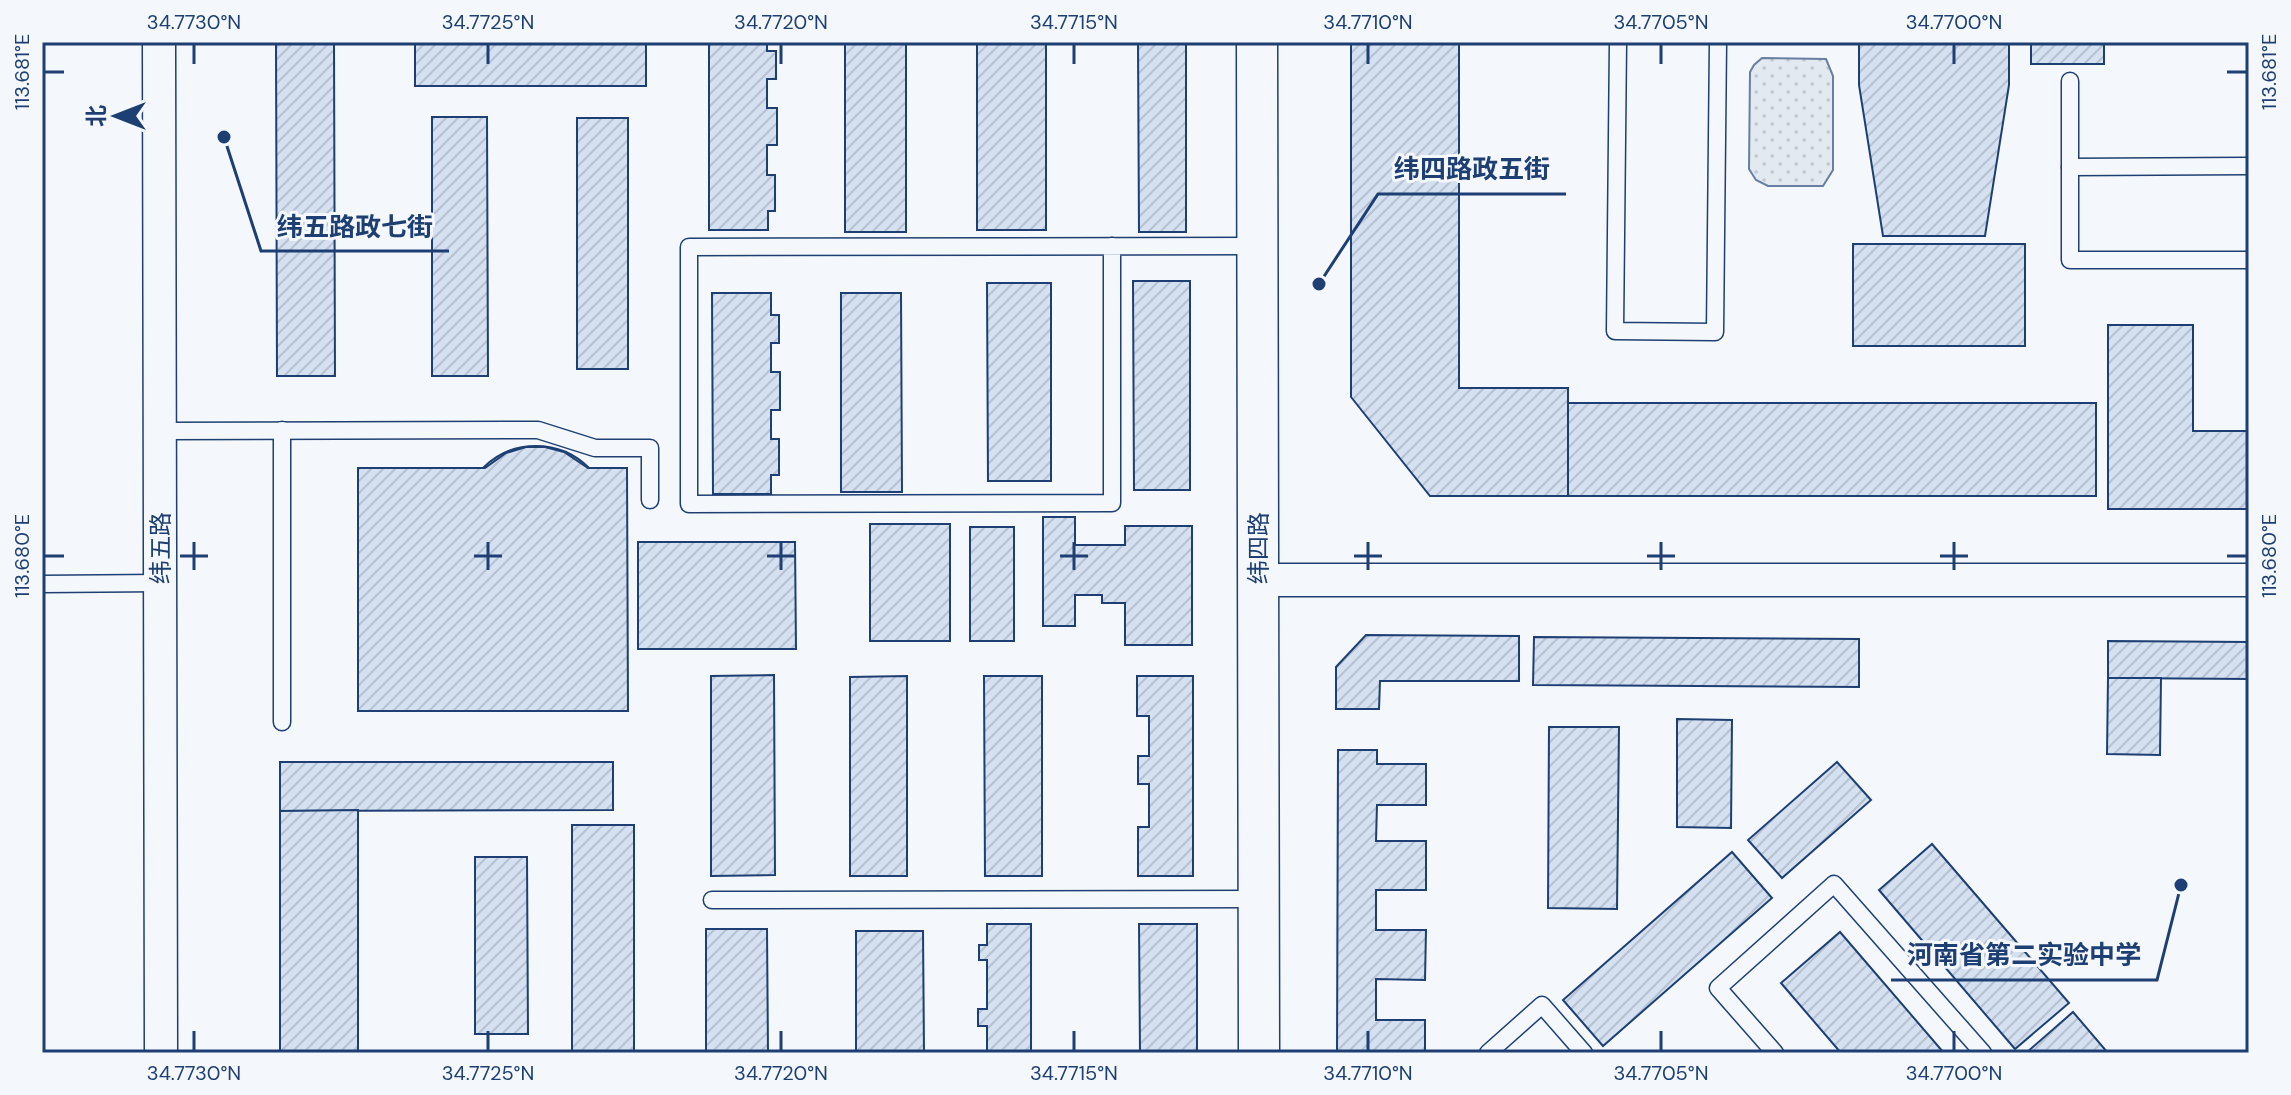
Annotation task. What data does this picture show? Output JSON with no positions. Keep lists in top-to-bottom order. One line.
{"streets":{"street":["纬五路","纬四路"]},"places":["纬五路政七街","纬四路政五街","河南省第二实验中学"],"north":"left","coordinates":["34.7730°N","34.7725°N","34.7720°N","34.7715°N","34.7710°N","34.7705°N","34.7700°N","113.681°E","113.680°E"]}
